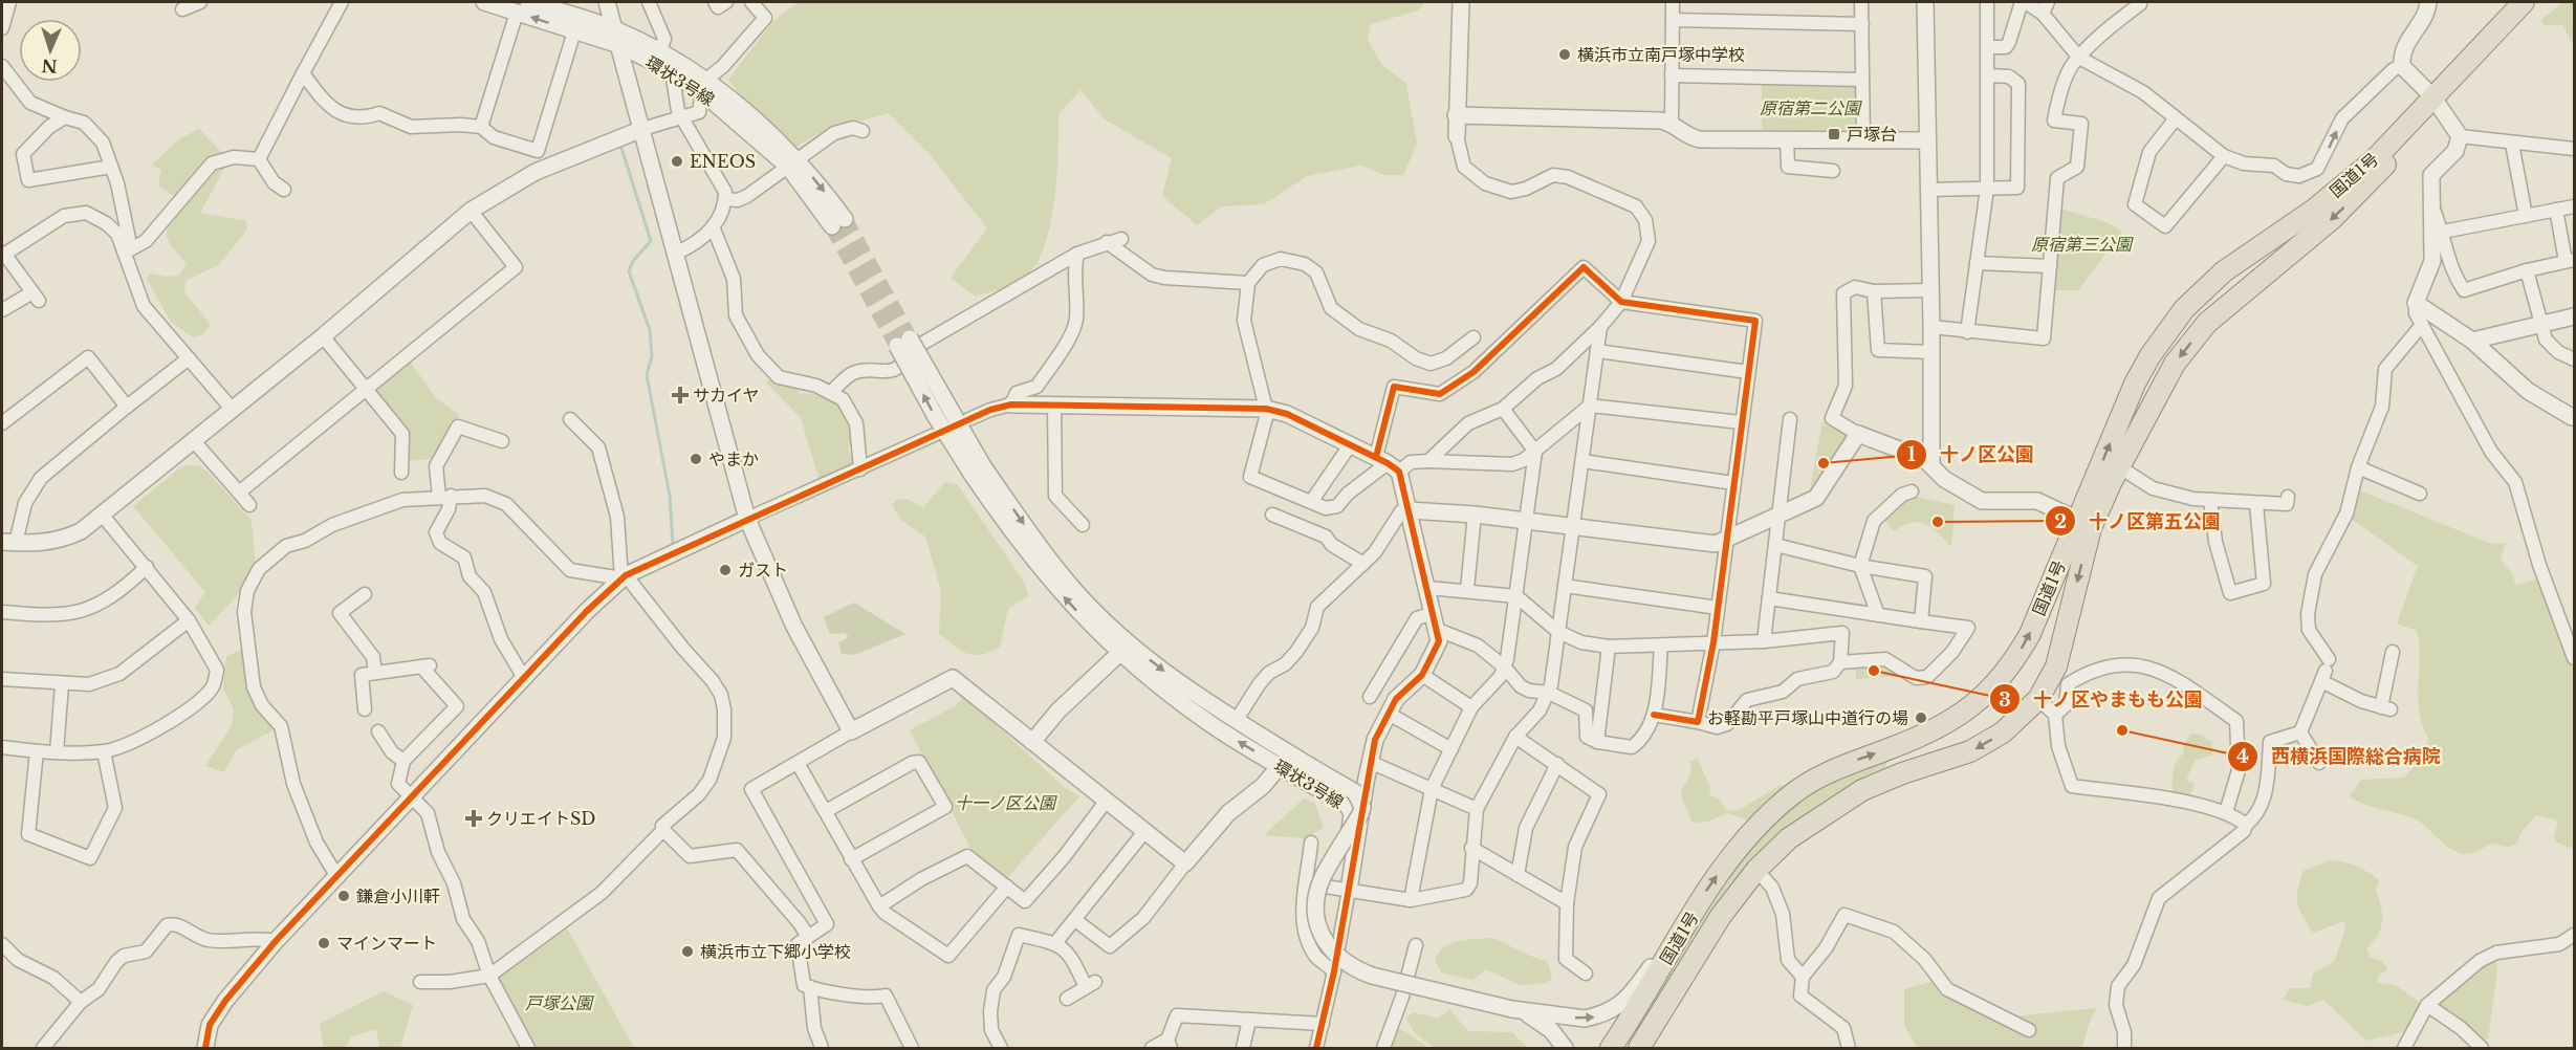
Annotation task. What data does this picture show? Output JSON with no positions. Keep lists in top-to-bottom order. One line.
{"streets":{"highway":["国道1号"],"street":["環状3号線"]},"parks":["原宿第二公園","原宿第三公園","十一ノ区公園","戸塚公園"],"places":{"other":["横浜市立南戸塚中学校","ENEOS","やまか","十ノ区公園","十ノ区第五公園","ガスト","十ノ区やまもも公園","お軽勘平戸塚山中道行の場","西横浜国際総合病院","鎌倉小川軒","マインマート","横浜市立下郷小学校"],"transit":["戸塚台"],"health":["サカイヤ","クリエイトSD"]},"north":"bottom"}
